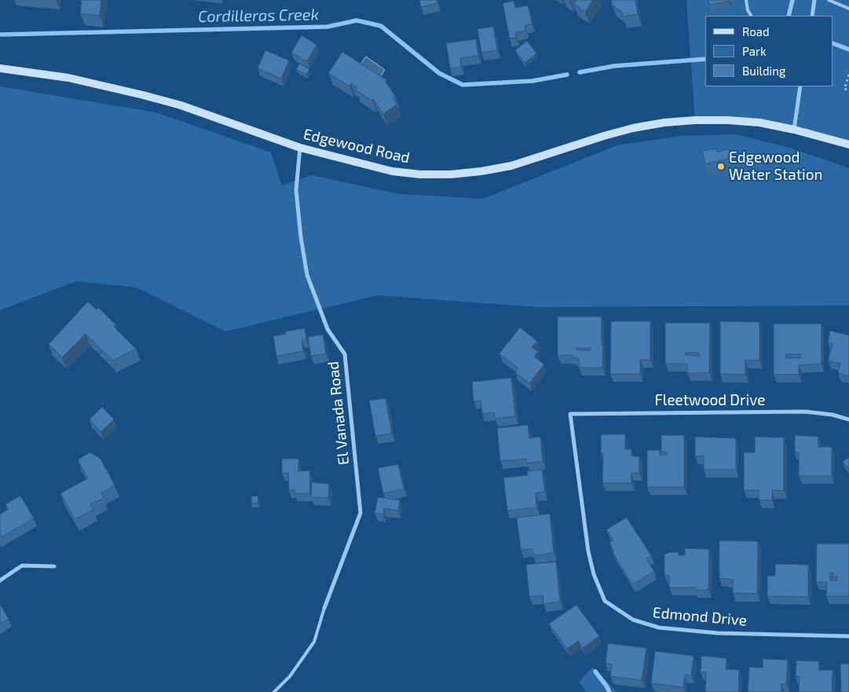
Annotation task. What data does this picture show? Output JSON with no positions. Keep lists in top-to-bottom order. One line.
{"streets":{"main road":["Edgewood Road"],"street":["Fleetwood Drive","El Vanada Road","Edmond Drive"]},"crossings":[["Edgewood Road","El Vanada Road"],["Fleetwood Drive","Edmond Drive"]],"water":["Cordilleras Creek"],"places":["Edgewood Water Station"],"legend":["Road","Park","Building"]}
